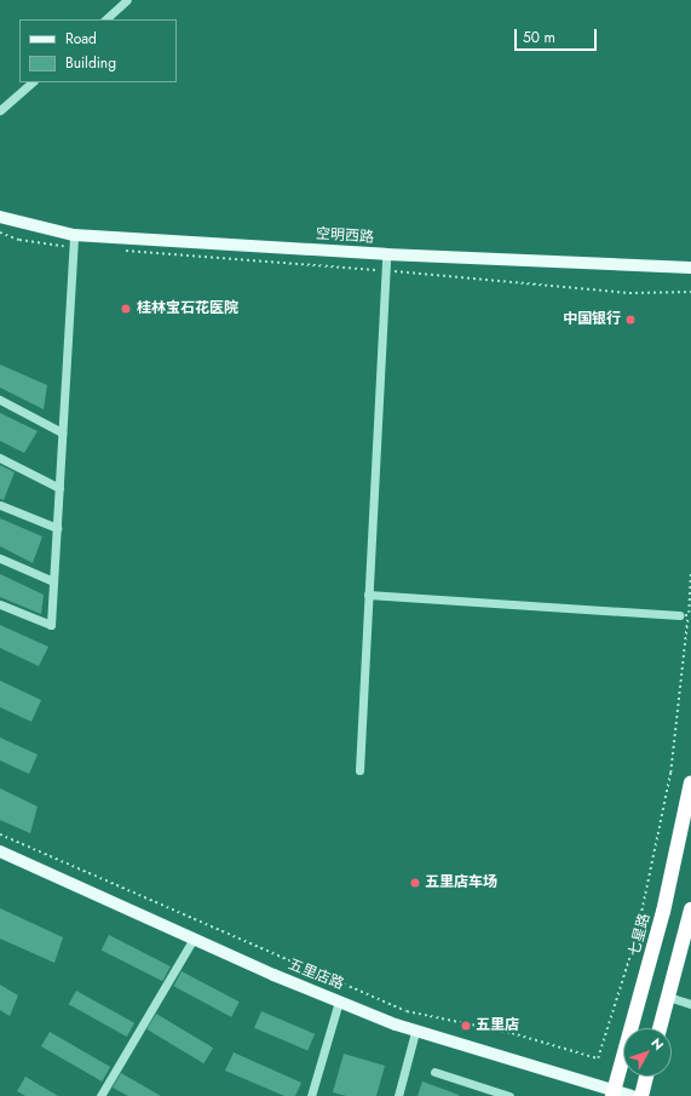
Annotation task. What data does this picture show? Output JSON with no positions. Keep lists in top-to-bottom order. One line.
{"streets":{"highway":["七星路"],"main road":["空明西路","五里店路"]},"crossings":[["七星路","五里店路"]],"places":["桂林宝石花医院","中国银行","五里店车场","五里店"],"legend":["Road","Building"],"scale_bar":"50 m","north":"top right"}
